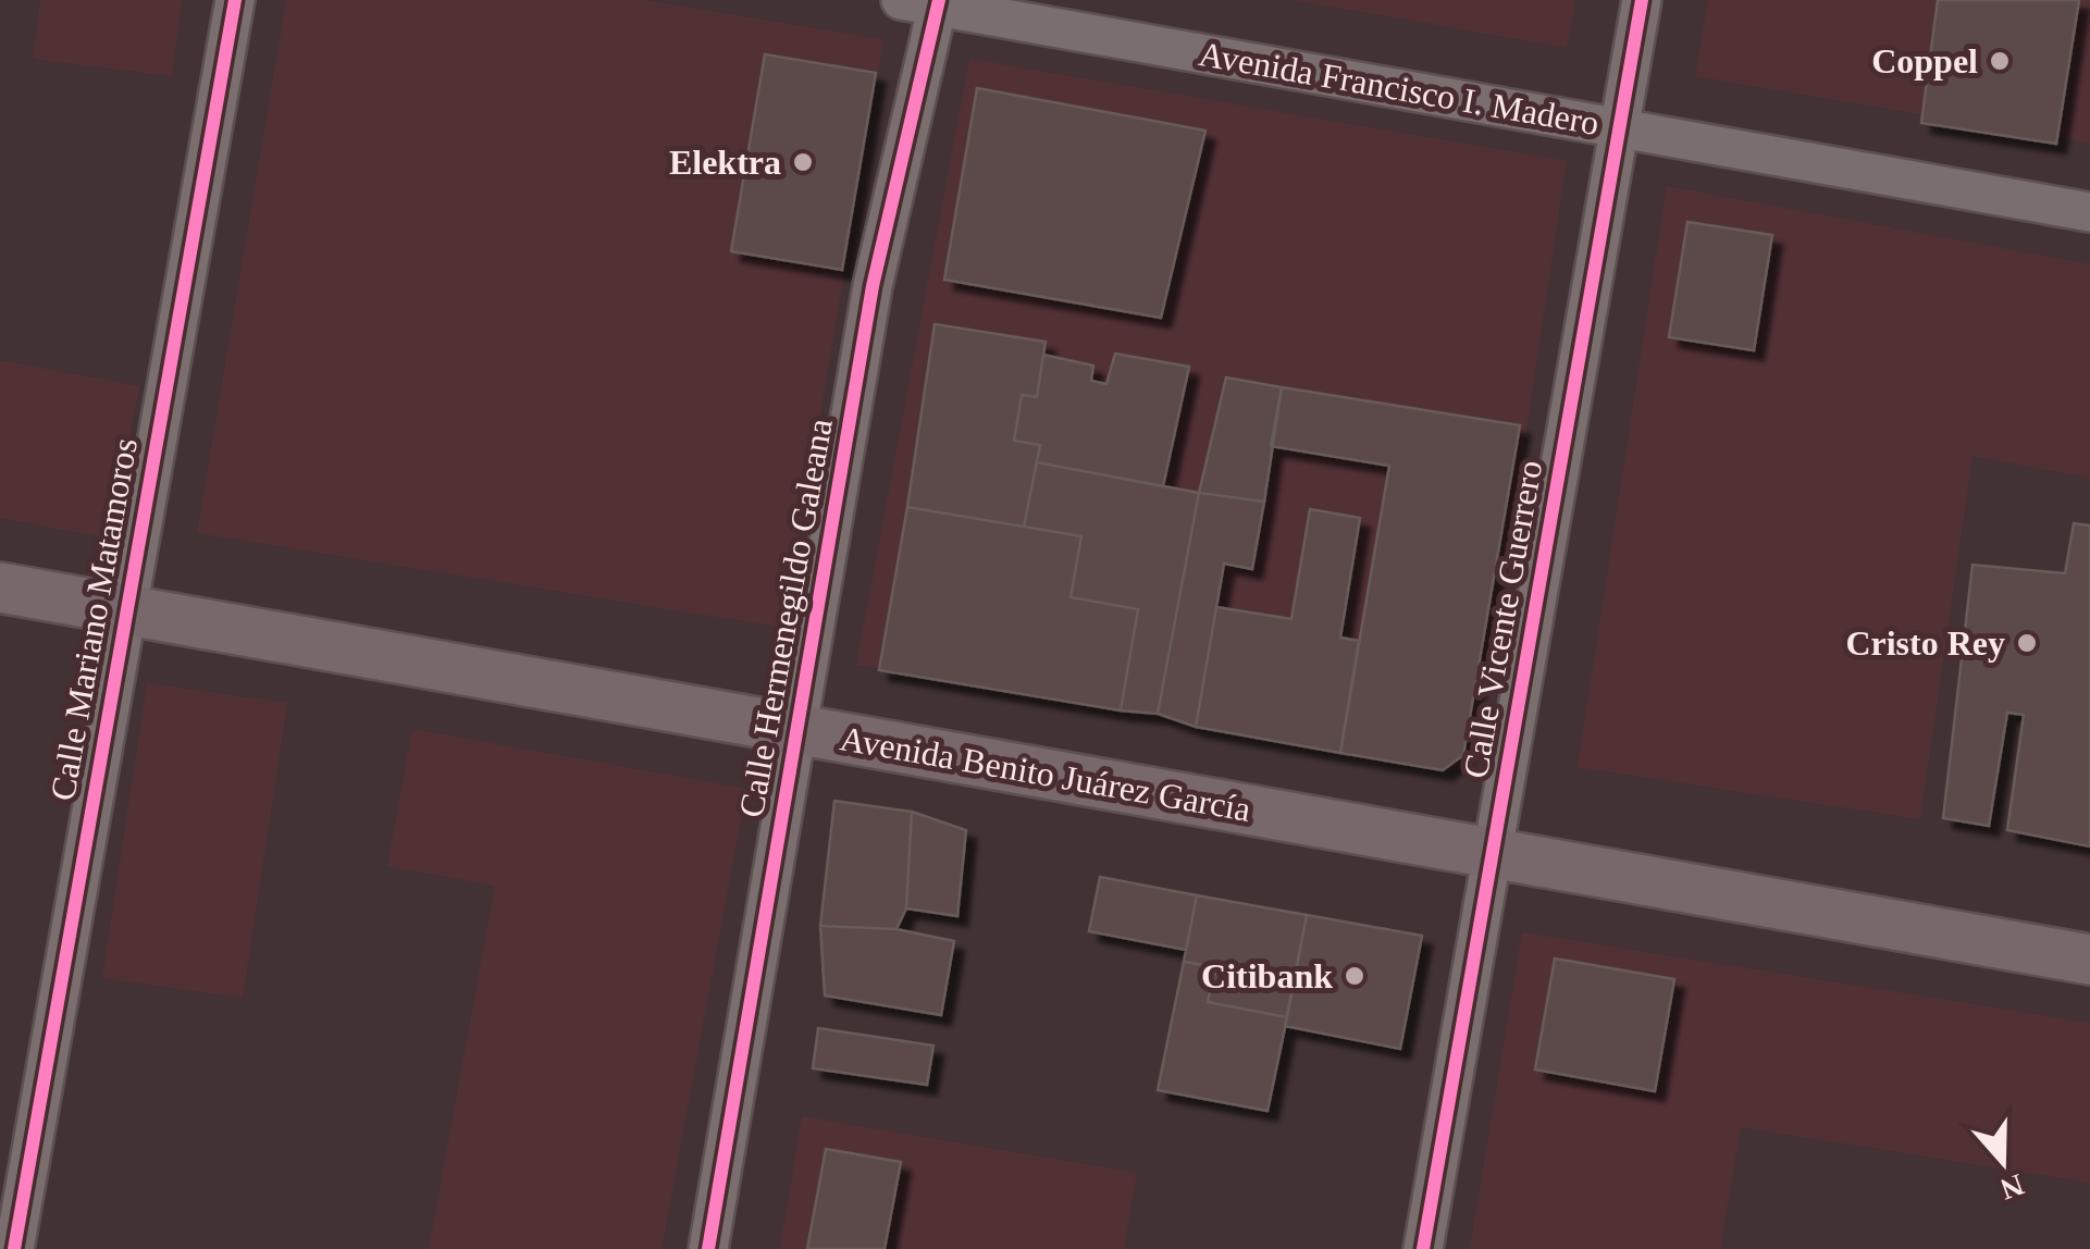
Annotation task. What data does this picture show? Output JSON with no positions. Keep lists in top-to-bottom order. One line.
{"streets":{"main road":["Avenida Benito Juárez García"],"street":["Avenida Francisco I. Madero","Calle Hermenegildo Galeana","Calle Mariano Matamoros","Calle Vicente Guerrero"]},"crossings":[["Avenida Francisco I. Madero","Calle Hermenegildo Galeana"],["Avenida Francisco I. Madero","Calle Vicente Guerrero"],["Calle Hermenegildo Galeana","Avenida Benito Juárez García"],["Calle Mariano Matamoros","Avenida Benito Juárez García"],["Calle Vicente Guerrero","Avenida Benito Juárez García"]],"places":["Coppel","Elektra","Cristo Rey","Citibank"],"north":"bottom"}
